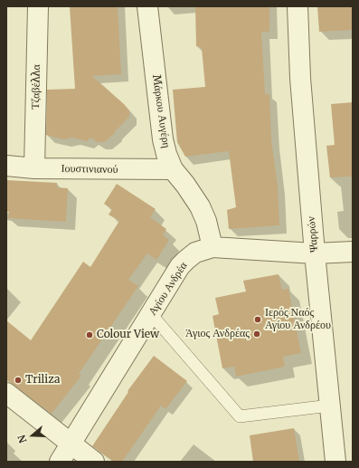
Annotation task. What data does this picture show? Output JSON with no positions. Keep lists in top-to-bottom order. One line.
{"streets":{"street":["Τζαβέλλα","Μάρκου Αυγέρη","Ιουστινιανού","Ψαρρών","Αγίου Ανδρέα"]},"crossings":[["Τζαβέλλα","Ιουστινιανού"],["Μάρκου Αυγέρη","Ιουστινιανού"],["Μάρκου Αυγέρη","Αγίου Ανδρέα"],["Ψαρρών","Αγίου Ανδρέα"]],"places":["Ιερός Ναός Αγίου Ανδρέου","Άγιος Ανδρέας","Colour View","Triliza"],"north":"left"}
